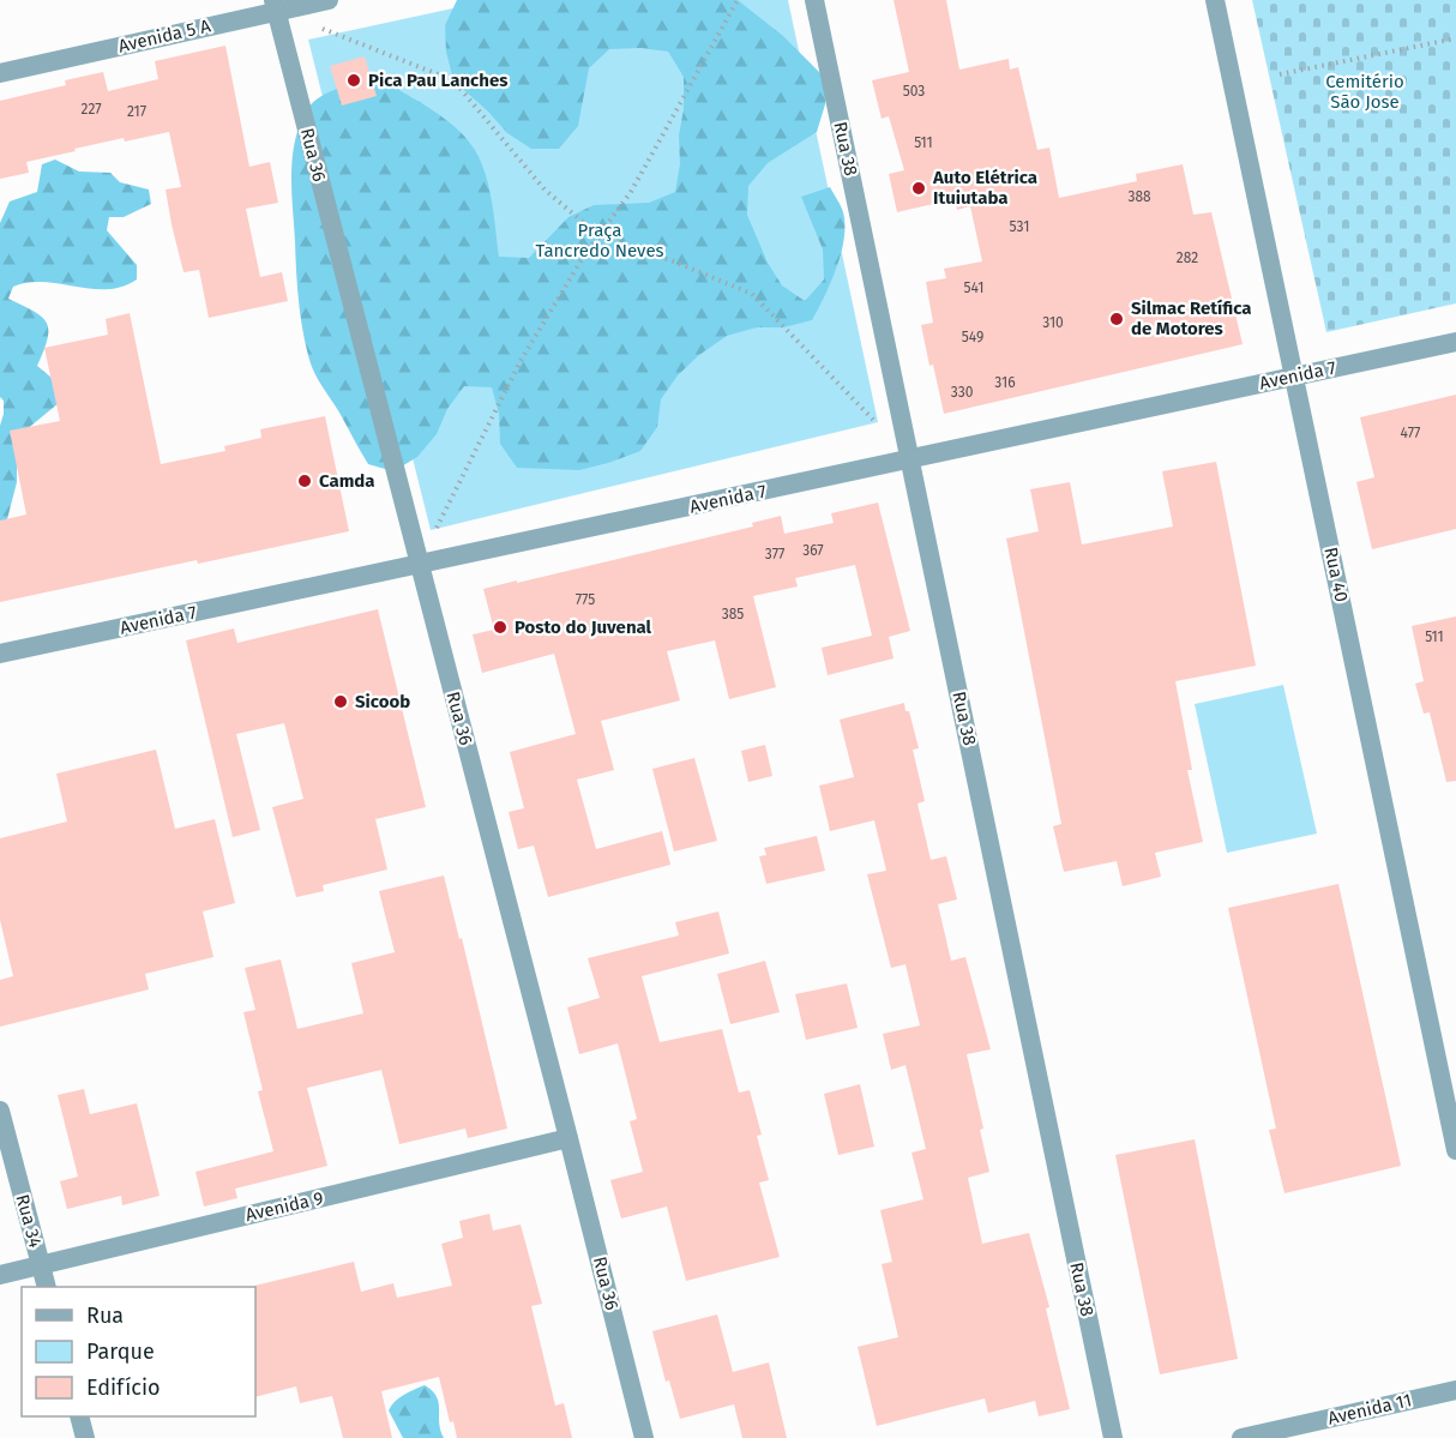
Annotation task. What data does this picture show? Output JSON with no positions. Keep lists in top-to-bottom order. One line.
{"streets":{"street":["Avenida 5 A","Rua 38","Rua 36","Avenida 7","Rua 40","Avenida 9","Rua 34","Avenida 11"]},"crossings":[["Avenida 5 A","Rua 36"],["Rua 38","Avenida 7"],["Rua 36","Avenida 7"],["Rua 36","Avenida 9"],["Avenida 7","Rua 40"],["Avenida 9","Rua 34"]],"parks":["Cemitério São Jose","Praça Tancredo Neves"],"places":["Pica Pau Lanches","Auto Elétrica Ituiutaba","Silmac Retífica de Motores","Camda","Posto do Juvenal","Sicoob"],"house_numbers":["503","227","217","511","388","531","282","541","310","549","316","330","477","367","377","775","385","511"],"legend":["Rua","Parque","Edifício"]}
